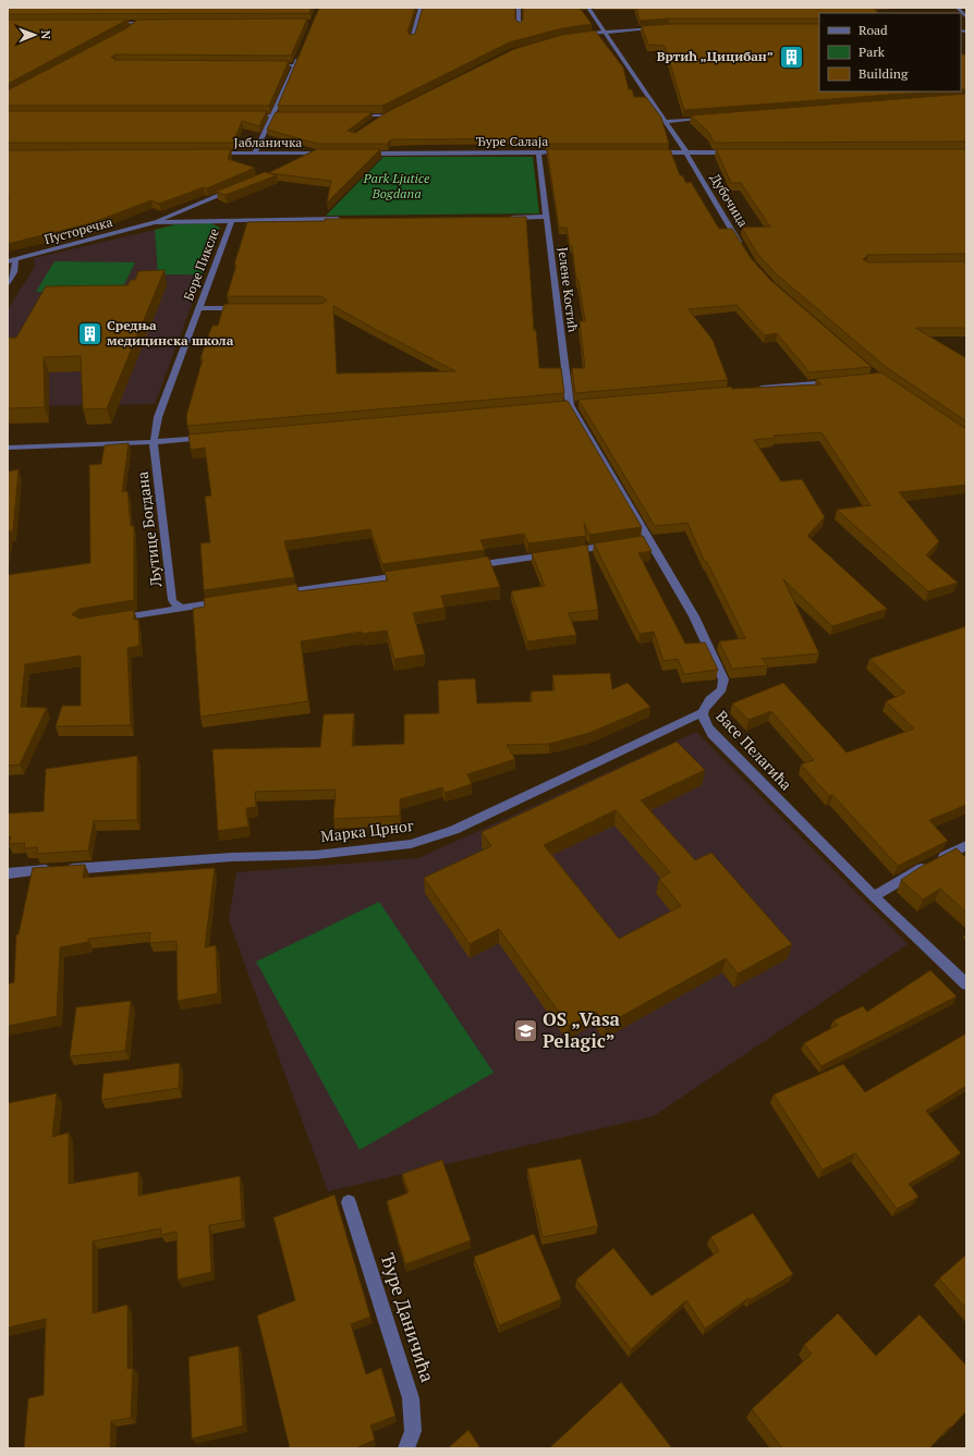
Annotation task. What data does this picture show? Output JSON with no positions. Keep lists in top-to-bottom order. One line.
{"streets":{"street":["Ђуре Салаја","Јабланичка","Дубочица","Пусторечка","Боре Пиксле","Јелене Костић","Љутице Богдана","Васе Пелагића","Марка Црног","Ђуре Даничића"]},"crossings":[["Ђуре Салаја","Јелене Костић"],["Пусторечка","Боре Пиксле"],["Боре Пиксле","Љутице Богдана"],["Јелене Костић","Васе Пелагића"],["Васе Пелагића","Марка Црног"]],"parks":["Park Ljutice Bogdana"],"places":{"building":["Вртић „Цицибан”","Средња медицинска школа"],"school or university":["OS „Vasa Pelagic”"]},"legend":["Road","Park","Building"],"north":"right"}
